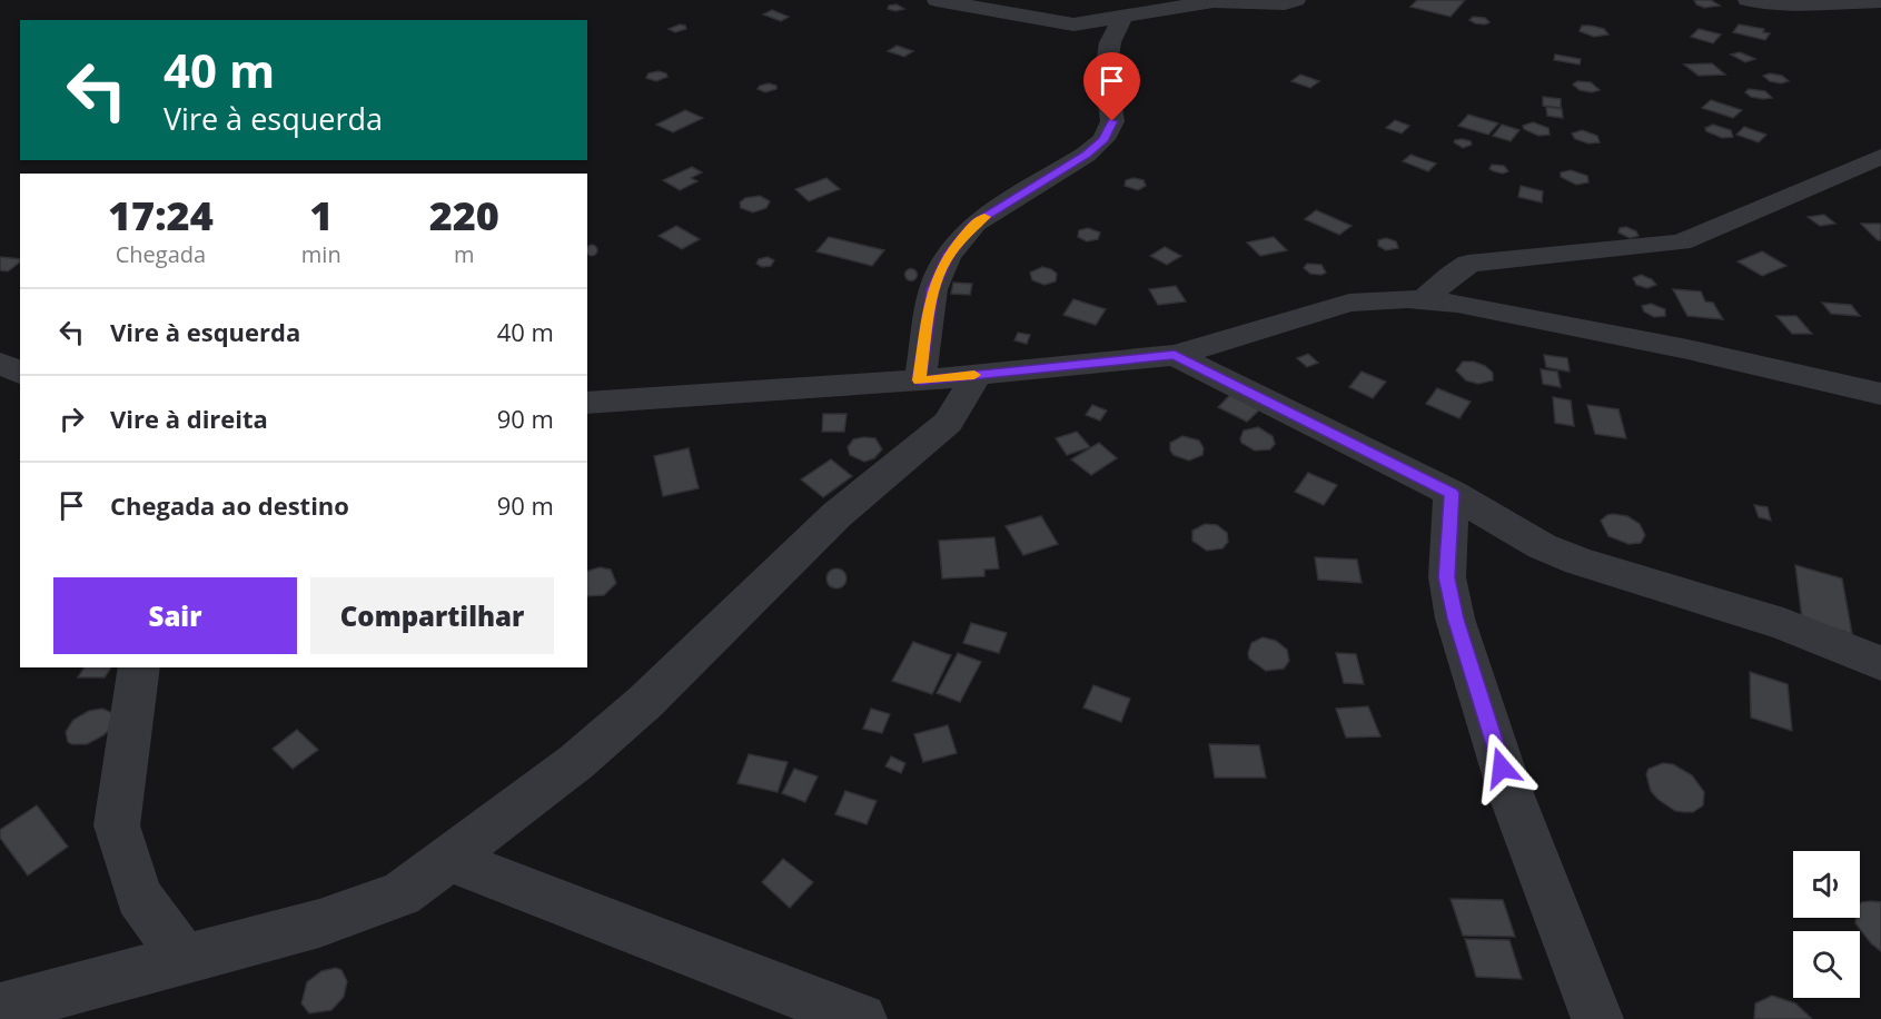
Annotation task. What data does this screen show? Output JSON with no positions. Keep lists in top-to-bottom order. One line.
{"page":{"turn":["40 m","Vire à esquerda"],"eta":["17:24","Chegada","1","min","220","m"],"list":[{"name":"Vire à esquerda","value":"40 m"},{"name":"Vire à direita","value":"90 m"},{"name":"Chegada ao destino","value":"90 m"}],"buttons":["Sair","Compartilhar"]}}
